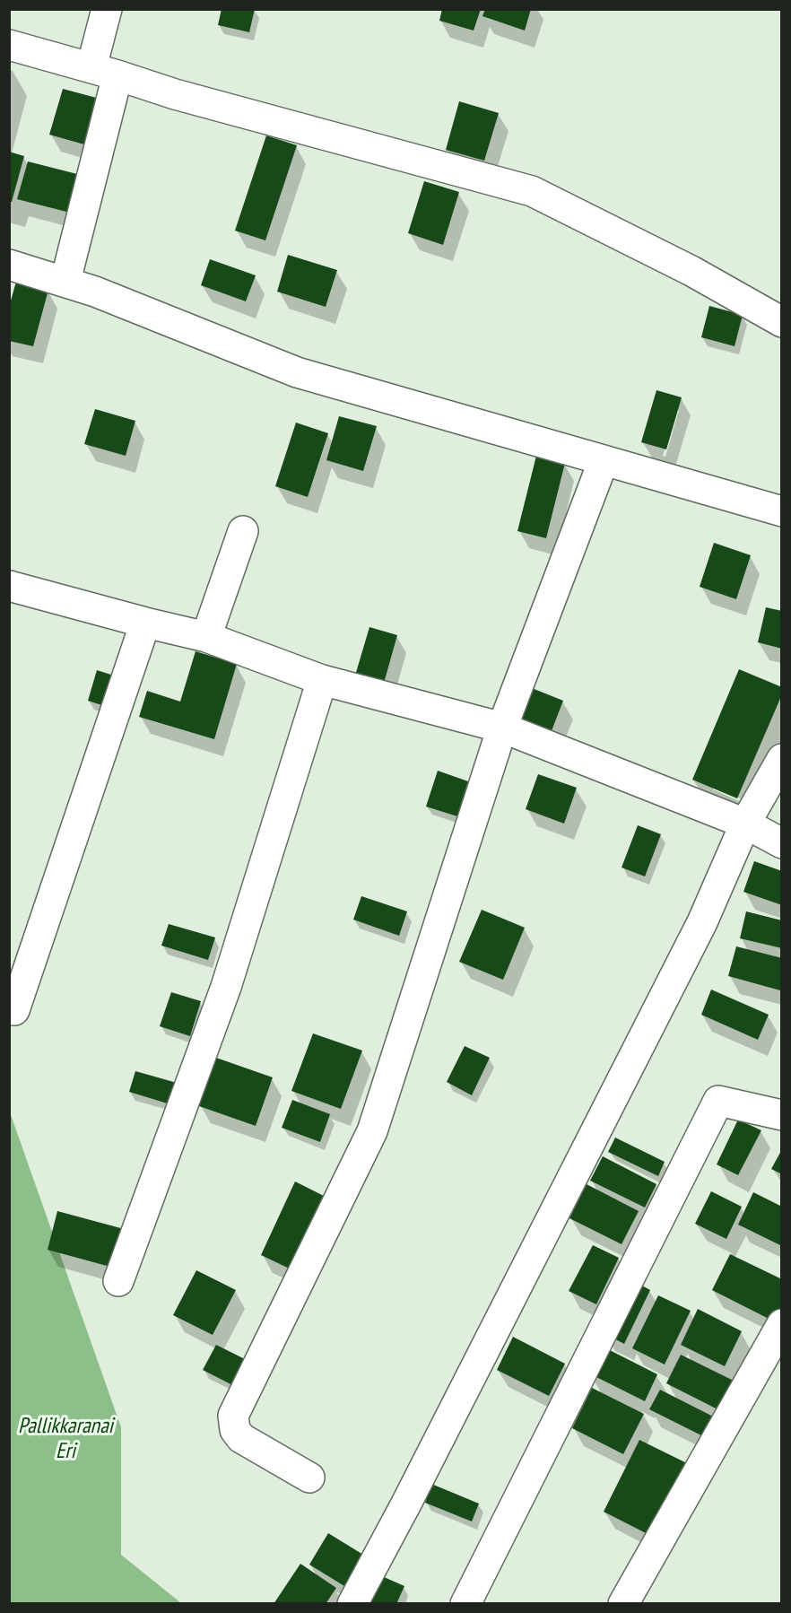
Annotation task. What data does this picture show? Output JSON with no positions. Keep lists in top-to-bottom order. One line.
{"water":["Pallikkaranai Eri"]}
